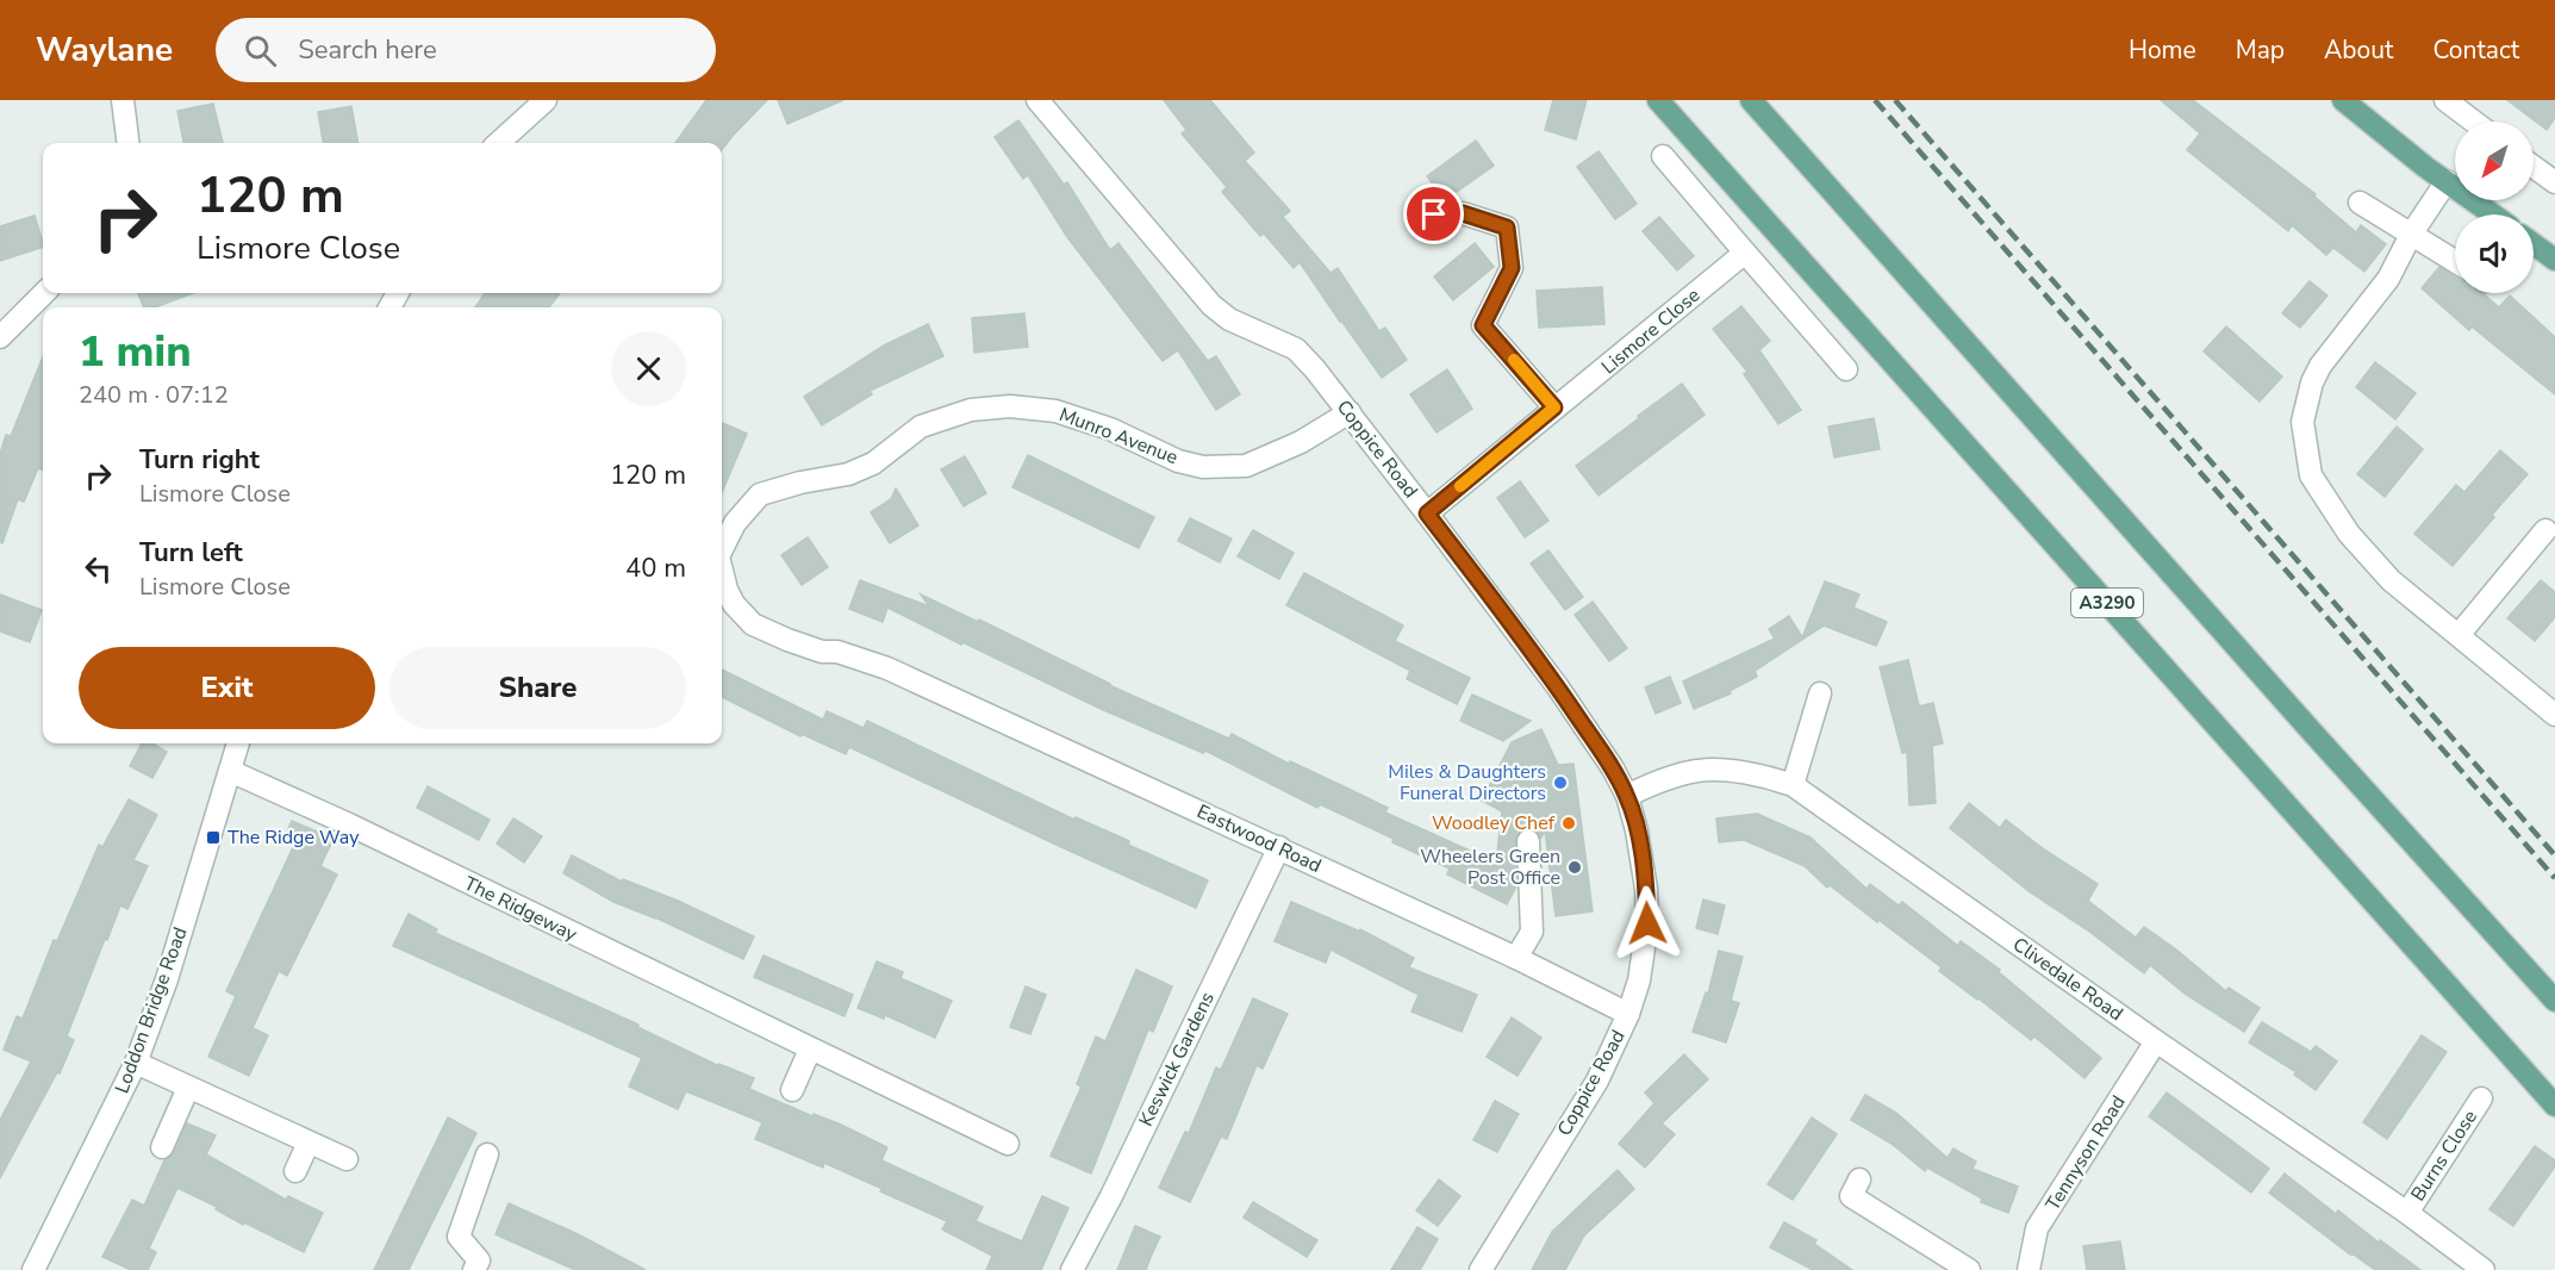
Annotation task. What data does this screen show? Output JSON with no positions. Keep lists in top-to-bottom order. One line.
{"streets":{"main road":["A3290"],"street":["Lismore Close","Munro Avenue","Coppice Road","Eastwood Road","The Ridgeway","Clivedale Road","Loddon Bridge Road","Keswick Gardens","Tennyson Road","Burns Close"]},"crossings":[["Lismore Close","Coppice Road"],["Munro Avenue","Coppice Road"],["Munro Avenue","Eastwood Road"],["Coppice Road","Eastwood Road"],["Coppice Road","Clivedale Road"],["Eastwood Road","Keswick Gardens"],["The Ridgeway","Loddon Bridge Road"],["Clivedale Road","Tennyson Road"],["Clivedale Road","Burns Close"]],"places":{"other":["Miles & Daughters Funeral Directors","Woodley Chef","Wheelers Green Post Office"],"transit":["The Ridge Way"]},"north":"bottom left","page":{"header":"Waylane","search":"Search here","nav":["Home","Map","About","Contact"],"turn":["120 m","Lismore Close"],"heading":["1 min","240 m · 07:12"],"list":[{"name":"Turn right","note":"Lismore Close","value":"120 m"},{"name":"Turn left","note":"Lismore Close","value":"40 m"}],"buttons":["Exit","Share"]}}
